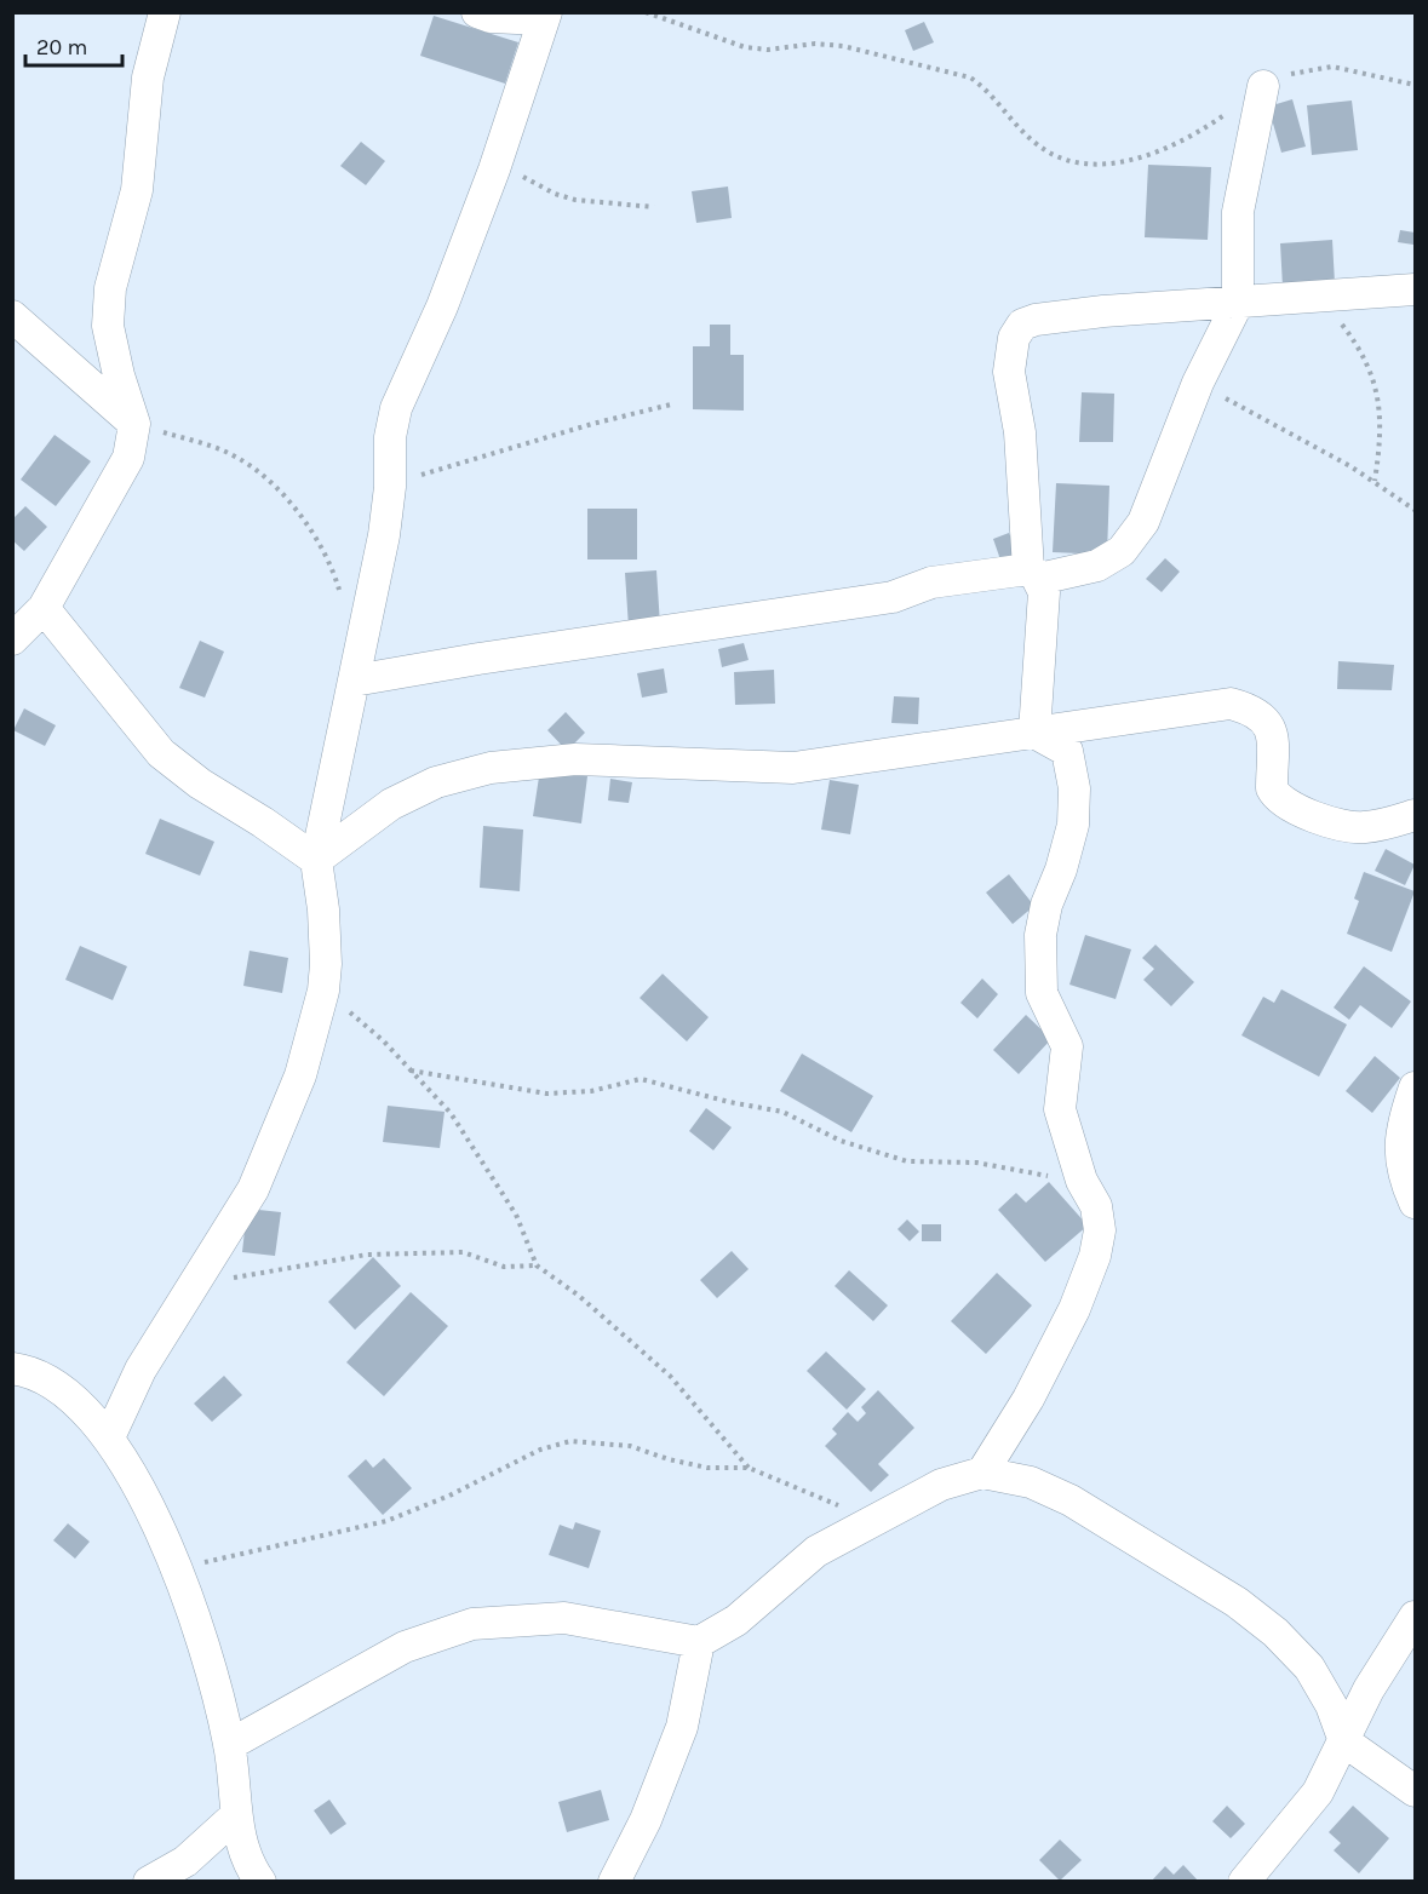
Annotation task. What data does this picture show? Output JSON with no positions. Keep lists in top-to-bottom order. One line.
{"scale_bar":"20 m"}
